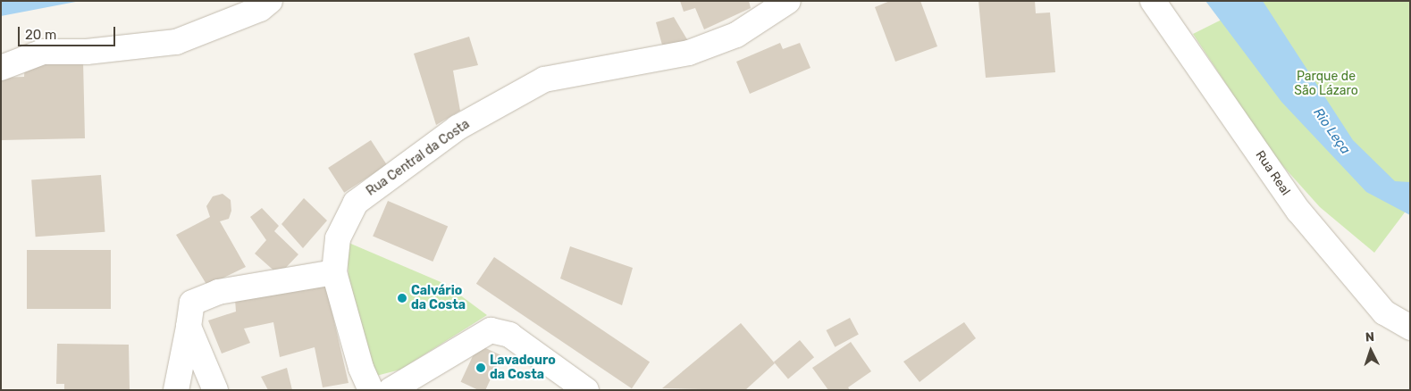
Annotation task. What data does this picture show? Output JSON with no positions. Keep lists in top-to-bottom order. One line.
{"streets":{"street":["Rua Central da Costa","Rua Real"]},"water":["Rio Leça"],"parks":["Parque de São Lázaro"],"places":["Calvário da Costa","Lavadouro da Costa"],"scale_bar":"20 m","north":"top"}
